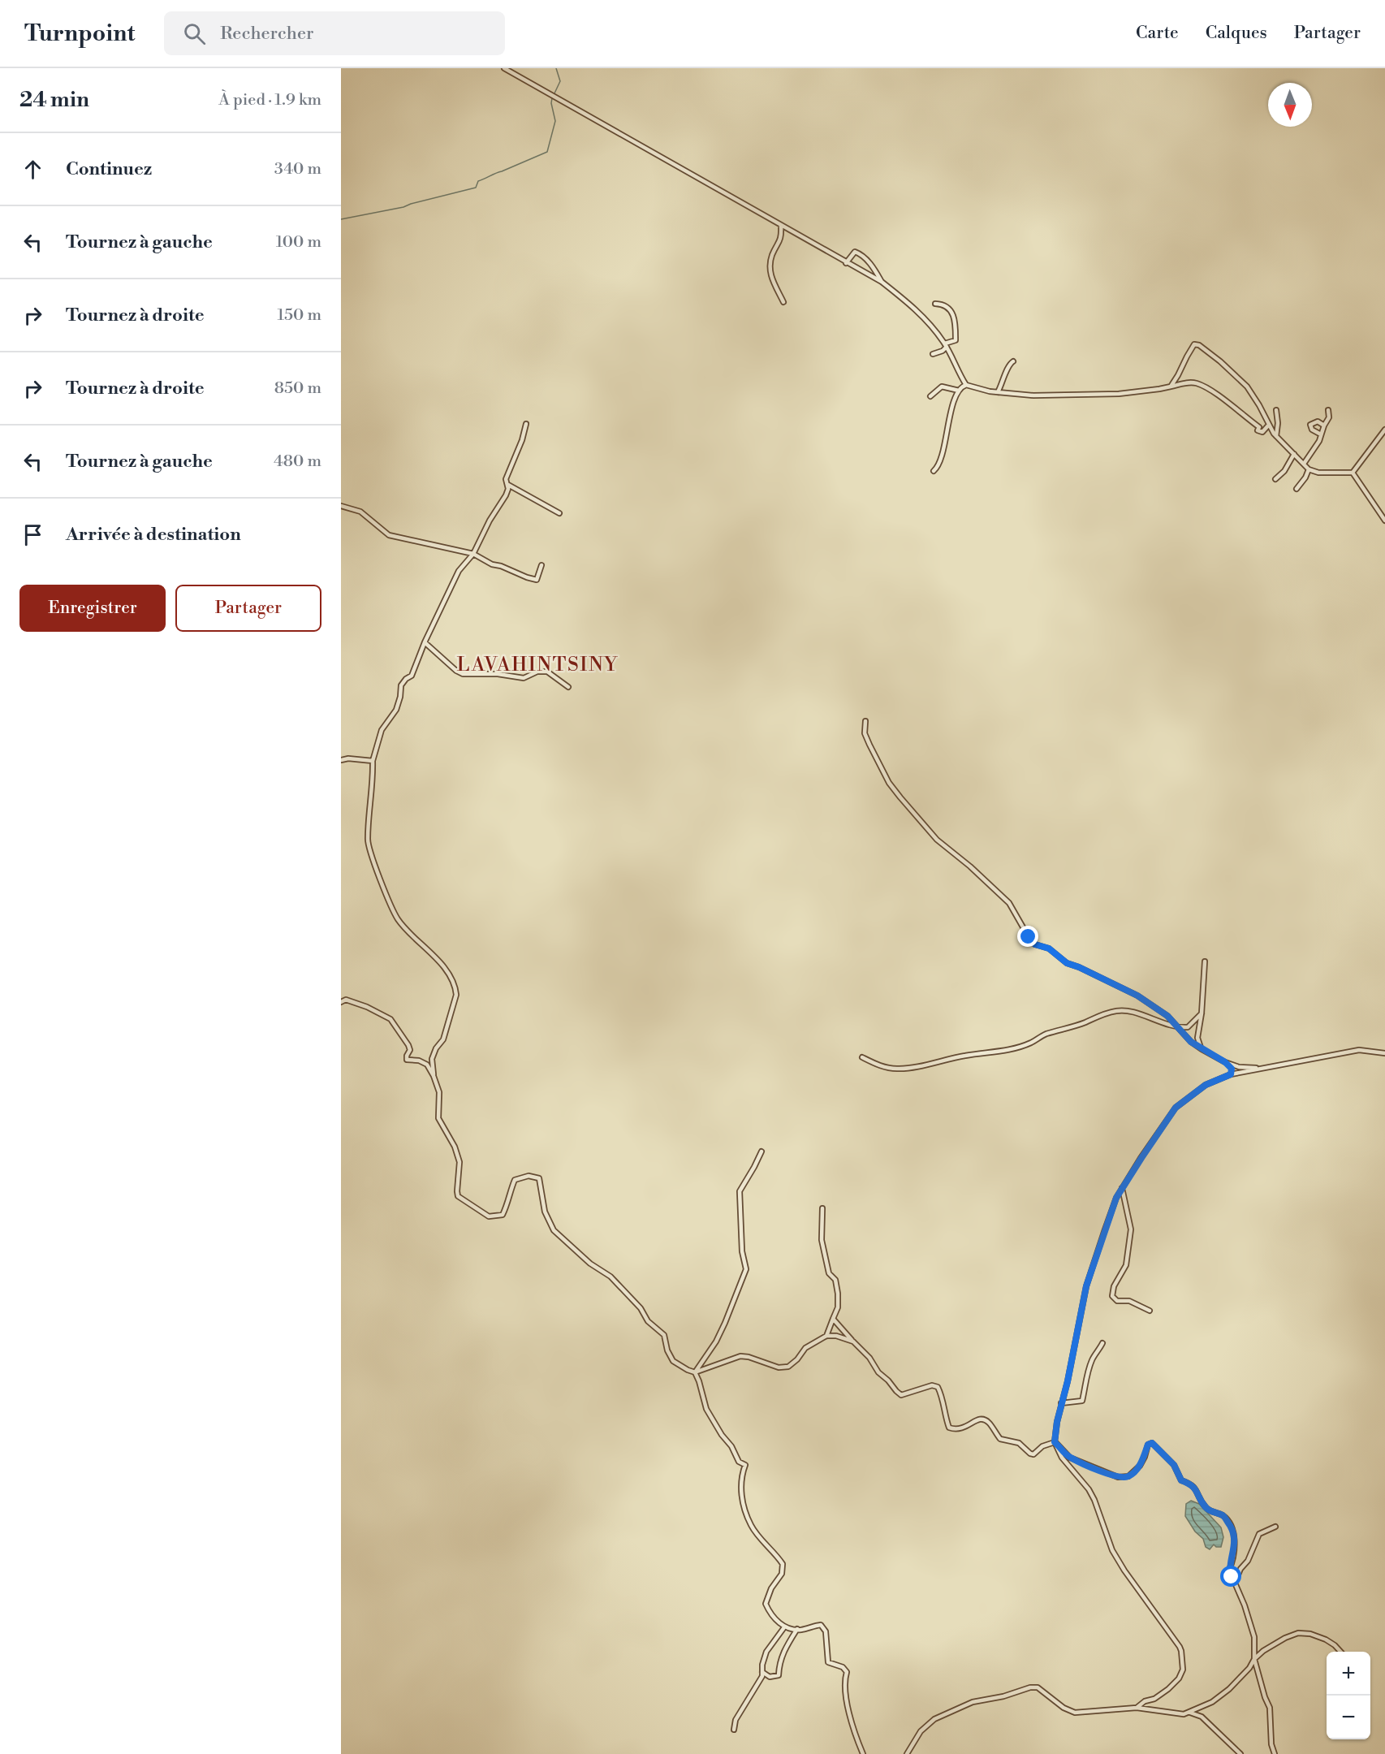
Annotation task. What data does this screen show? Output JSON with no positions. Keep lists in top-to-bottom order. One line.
{"districts":["LAVAHINTSINY"],"north":"bottom","page":{"header":"Turnpoint","search":"Rechercher","nav":["Carte","Calques","Partager"],"heading":["24 min","À pied · 1.9 km"],"list":[["Continuez","340 m"],["Tournez à gauche","100 m"],["Tournez à droite","150 m"],["Tournez à droite","850 m"],["Tournez à gauche","480 m"],"Arrivée à destination"],"buttons":["Enregistrer","Partager"],"map_buttons":["+","−"]}}
